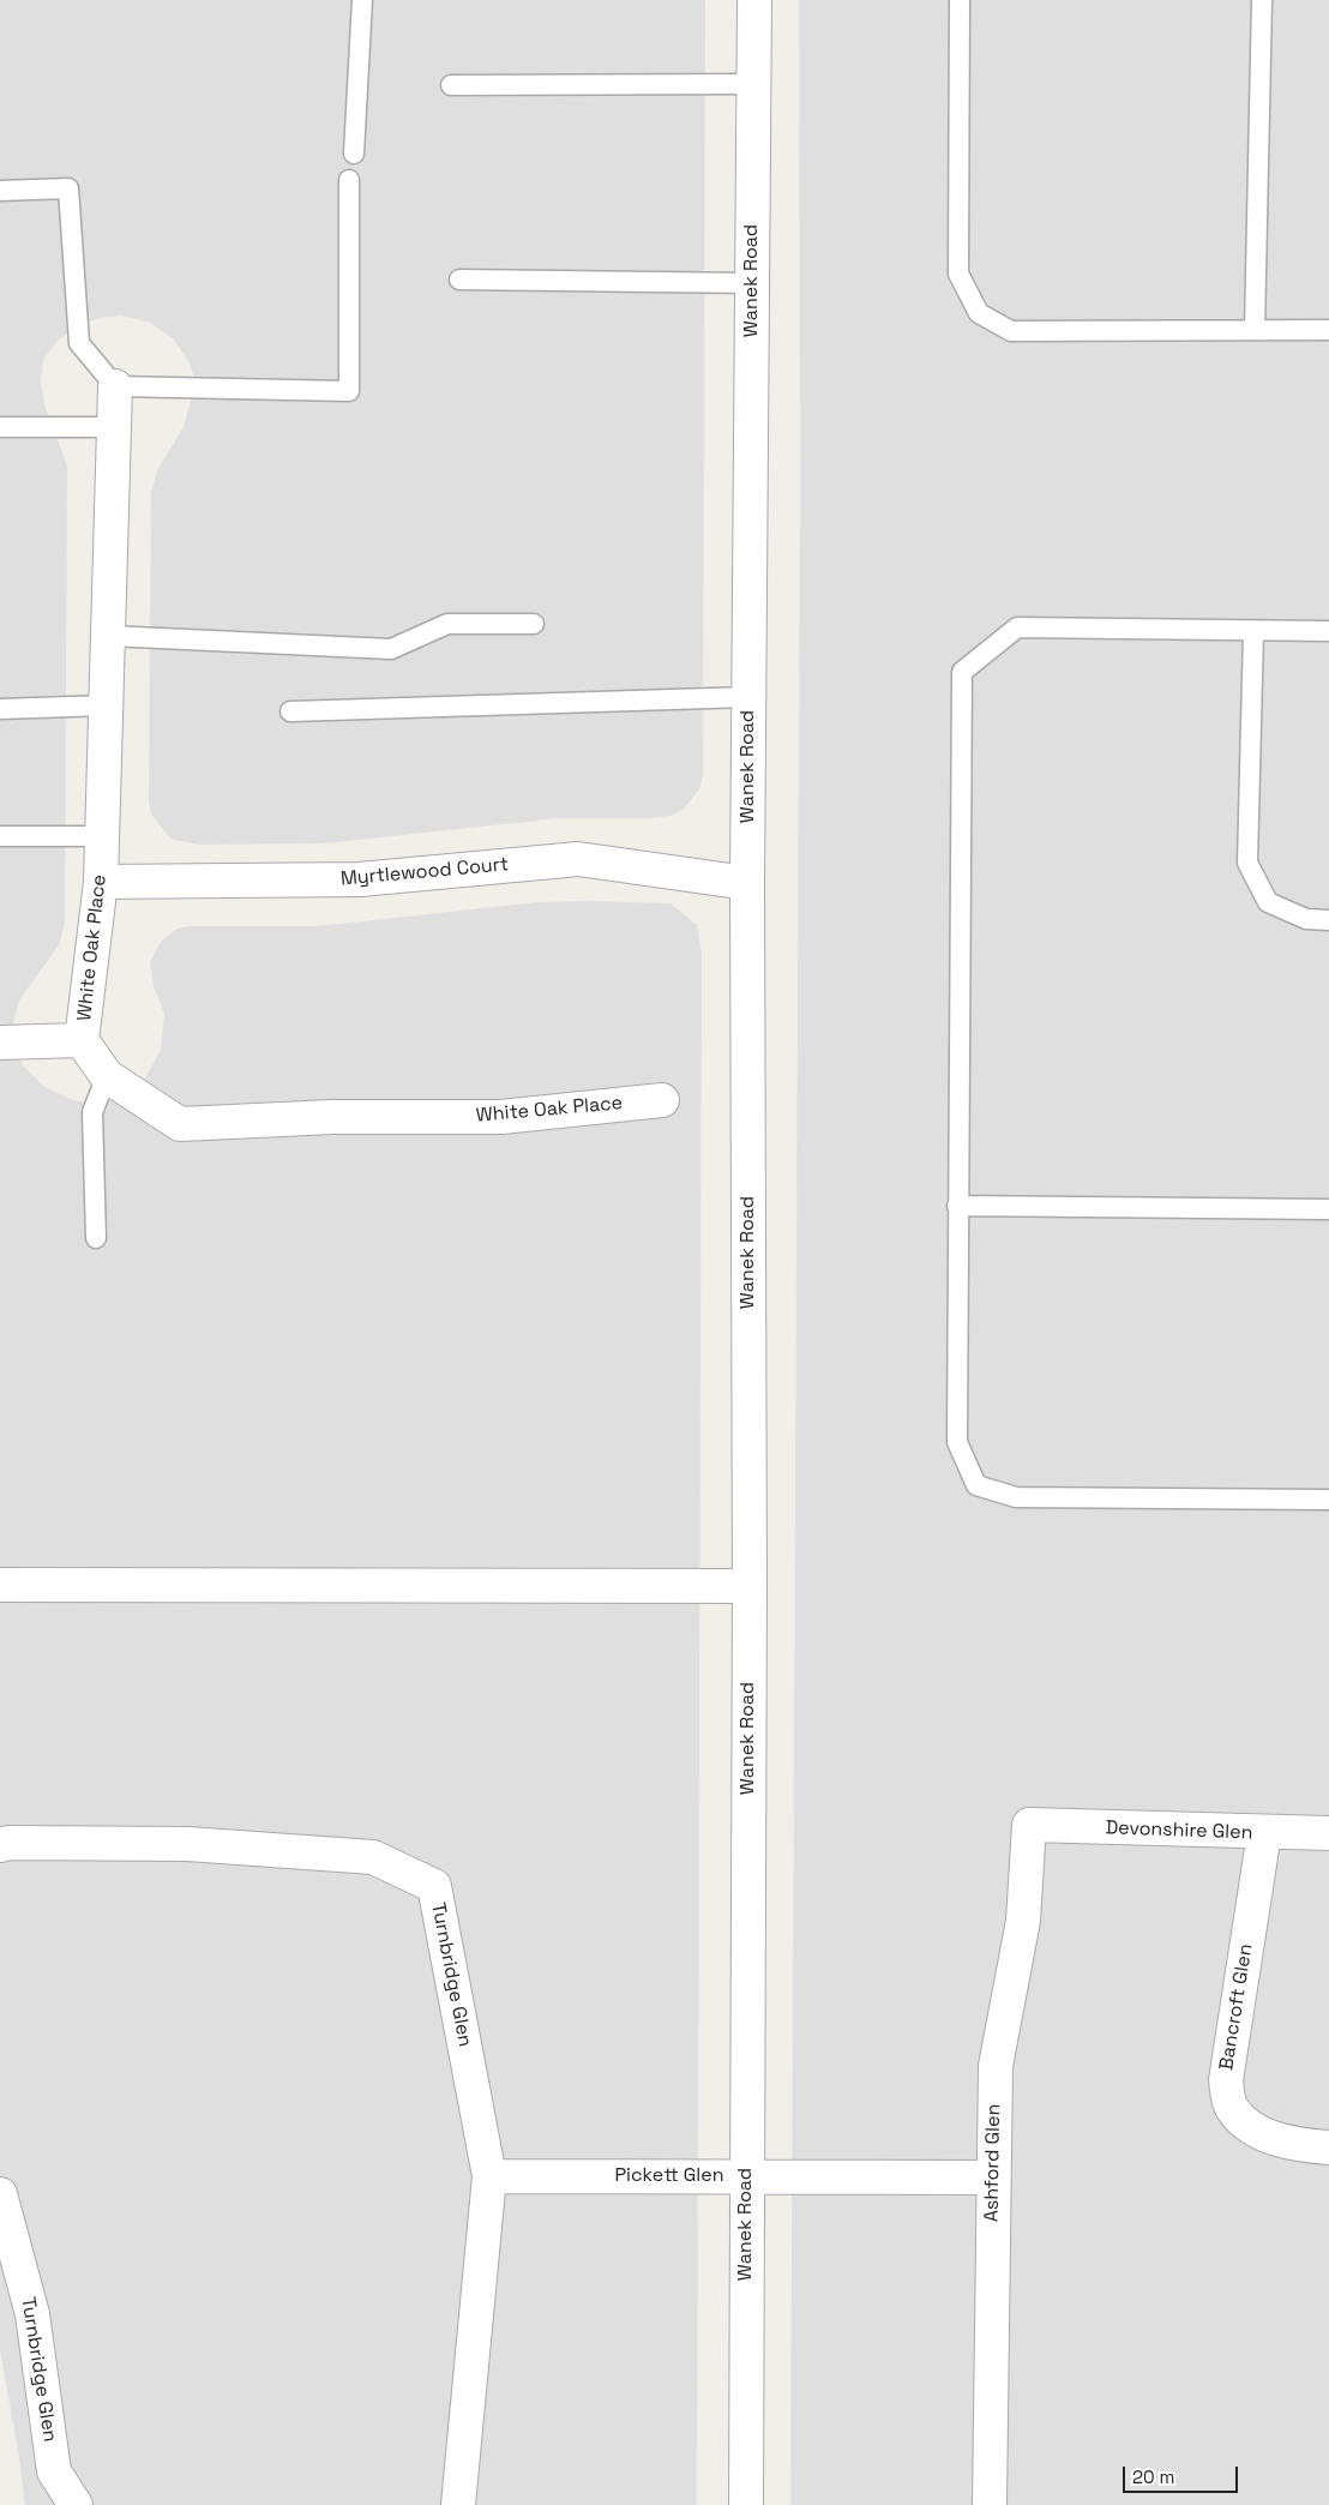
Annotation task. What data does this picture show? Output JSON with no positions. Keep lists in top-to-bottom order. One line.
{"streets":{"street":["Wanek Road","Myrtlewood Court","White Oak Place","Devonshire Glen","Turnbridge Glen","Bancroft Glen","Ashford Glen","Pickett Glen"]},"crossings":[["Wanek Road","Myrtlewood Court"],["Wanek Road","Pickett Glen"],["Myrtlewood Court","White Oak Place"],["Devonshire Glen","Bancroft Glen"],["Devonshire Glen","Ashford Glen"],["Turnbridge Glen","Pickett Glen"],["Ashford Glen","Pickett Glen"]],"scale_bar":"20 m"}
